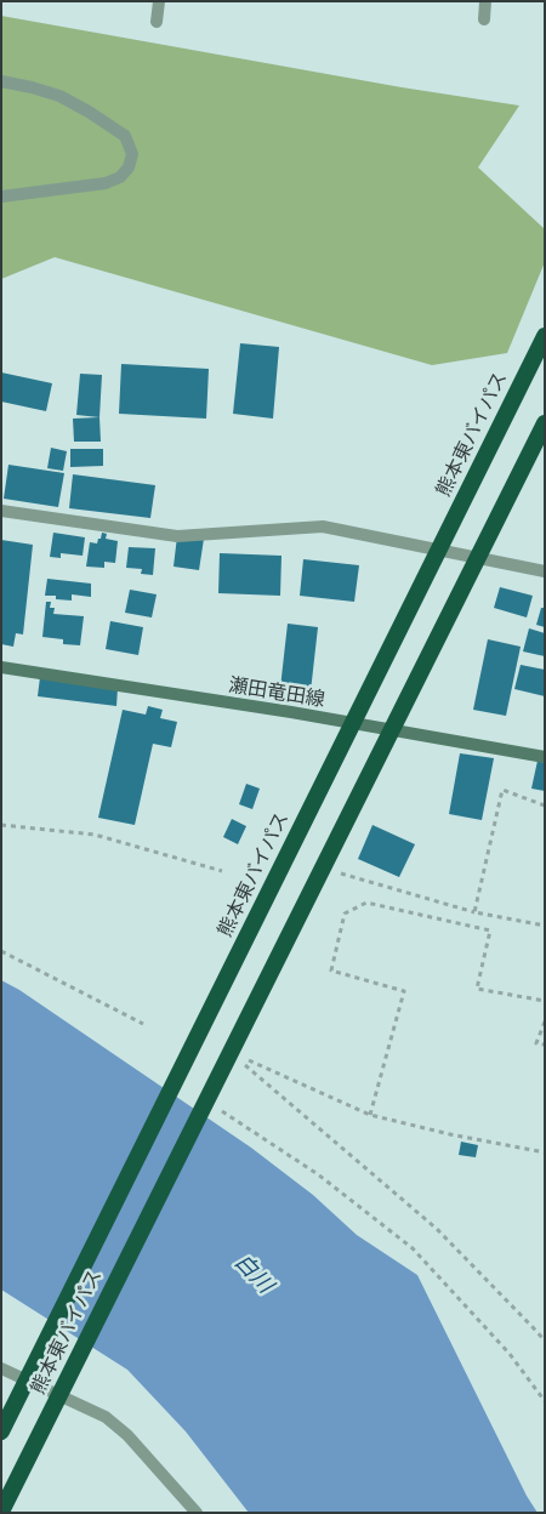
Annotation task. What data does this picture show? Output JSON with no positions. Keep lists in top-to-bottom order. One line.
{"streets":{"highway":["熊本東バイパス"],"main road":["瀬田竜田線"]},"water":["白川"]}
